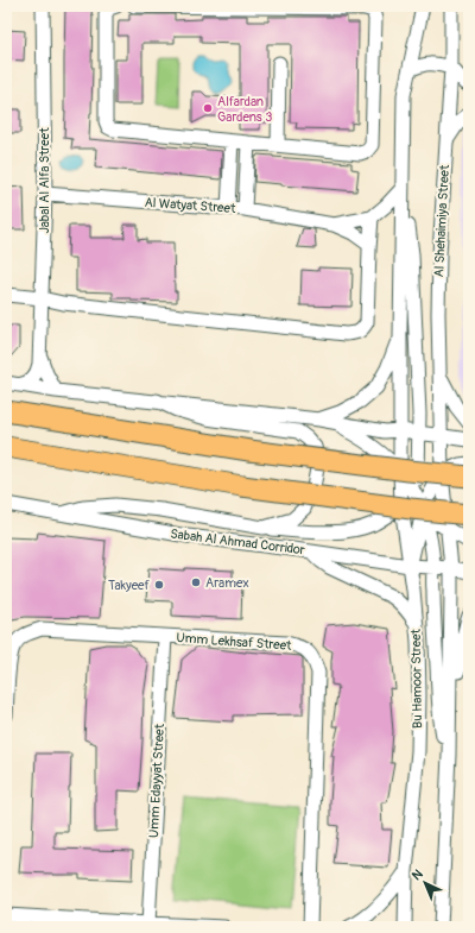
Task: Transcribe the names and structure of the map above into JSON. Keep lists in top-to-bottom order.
{
  "streets": {
    "street": [
      "Jabal Al Alfa Street",
      "Al Watyat Street",
      "Al Shehaimiya Street",
      "Sabah Al Ahmad Corridor",
      "Umm Lekhsaf Street",
      "Bu Hamoor Street",
      "Umm Edayyat Street"
    ]
  },
  "crossings": [
    ["Jabal Al Alfa Street", "Al Watyat Street"],
    ["Sabah Al Ahmad Corridor", "Bu Hamoor Street"],
    ["Umm Lekhsaf Street", "Umm Edayyat Street"]
  ],
  "places": ["Alfardan Gardens 3", "Aramex", "Takyeef"],
  "north": "top left"
}
